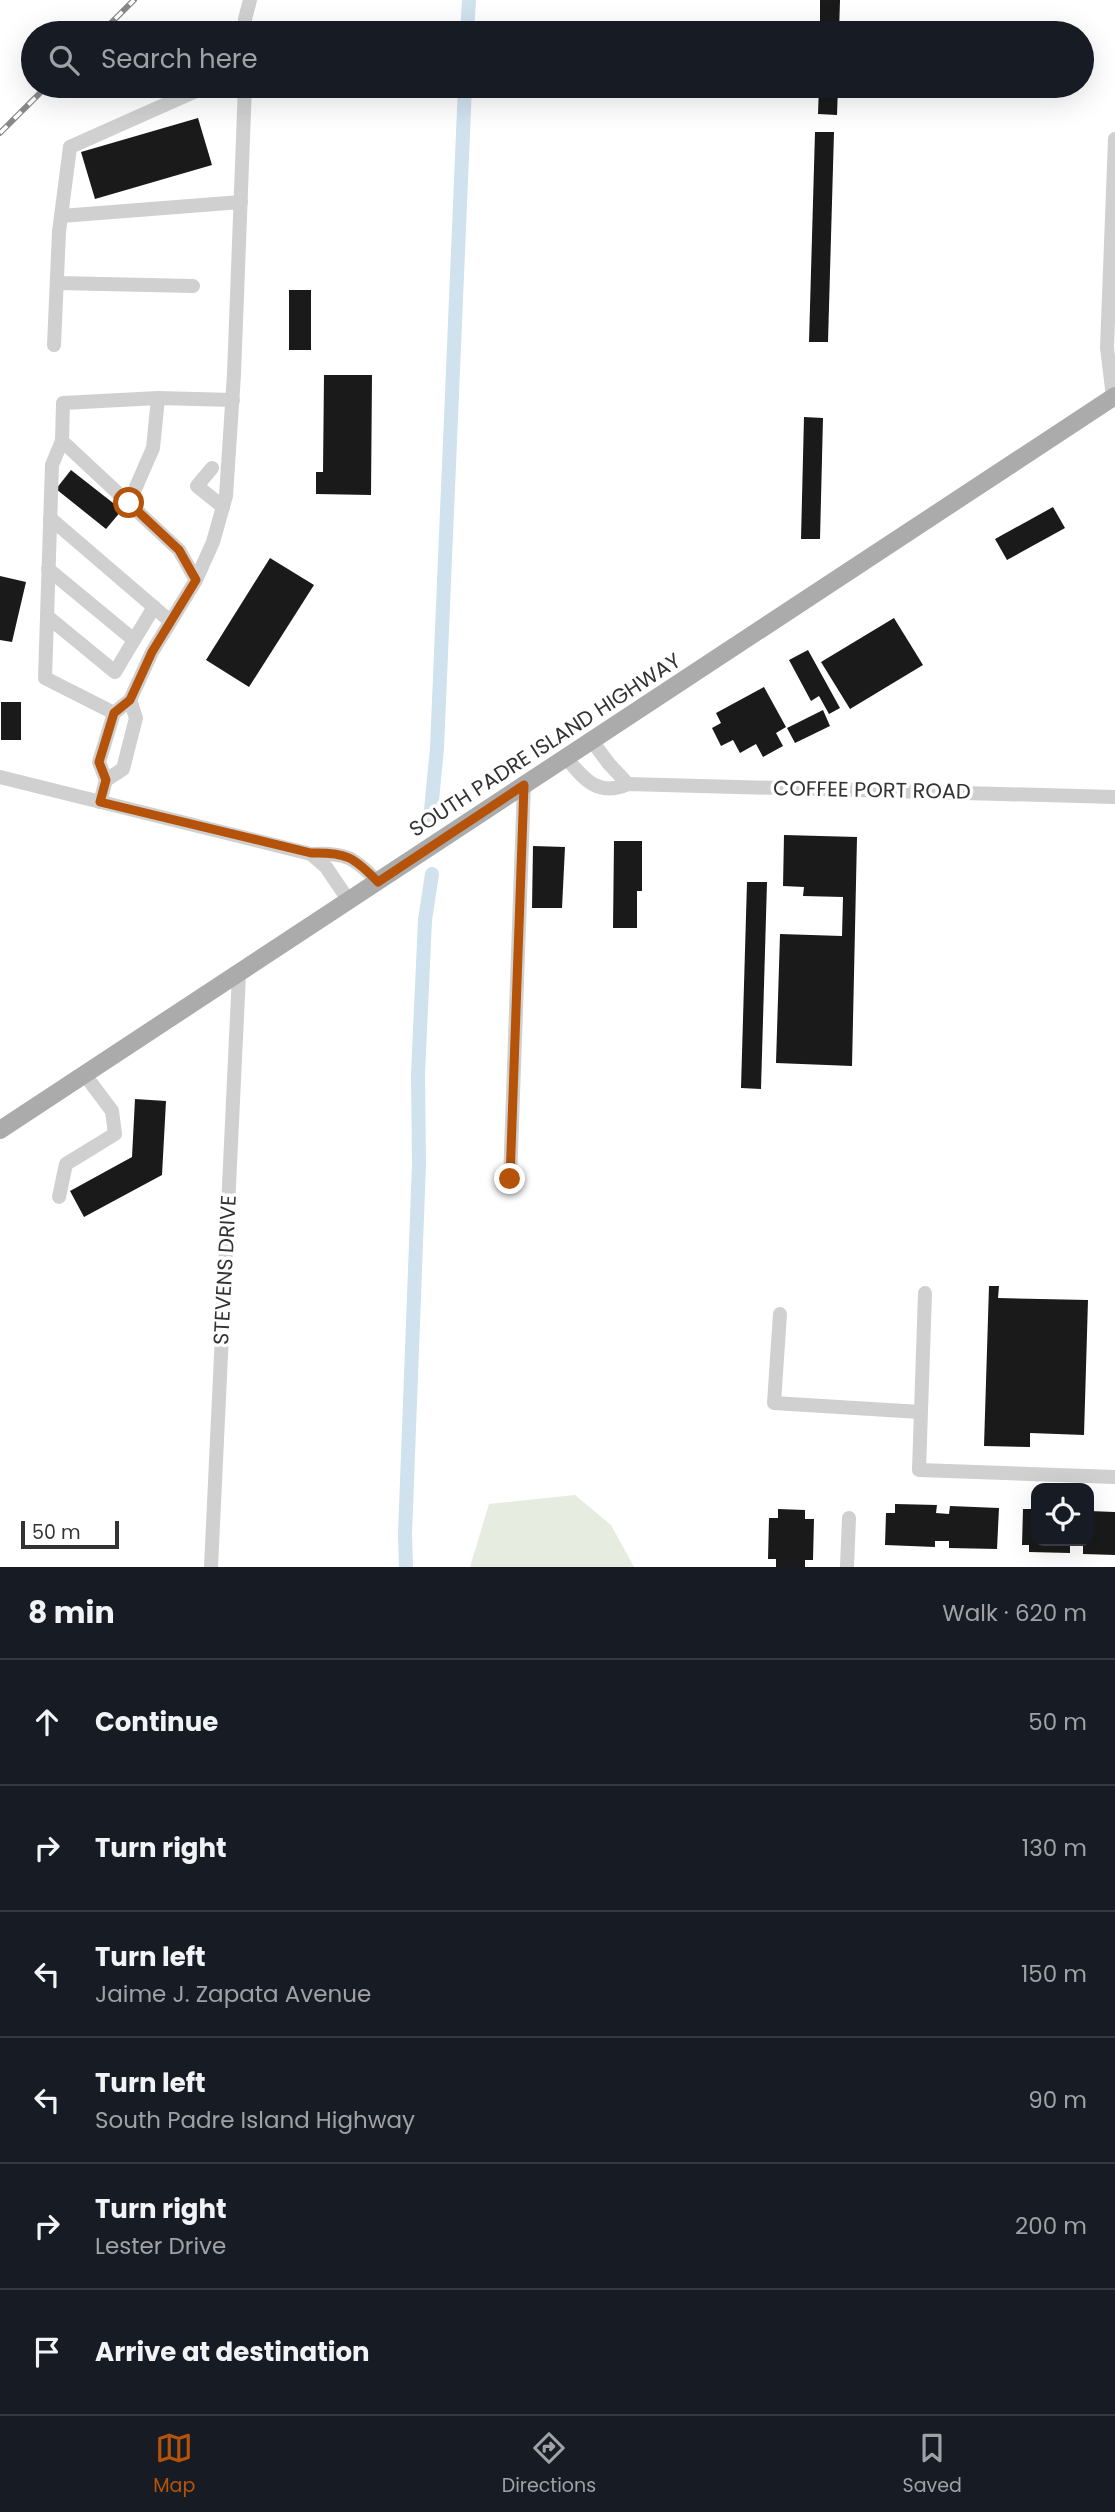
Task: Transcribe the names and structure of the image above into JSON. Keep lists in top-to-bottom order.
{
  "streets": {
    "main road": ["SOUTH PADRE ISLAND HIGHWAY"],
    "street": ["COFFEE PORT ROAD", "STEVENS DRIVE"]
  },
  "crossings": [
    ["SOUTH PADRE ISLAND HIGHWAY", "COFFEE PORT ROAD"],
    ["SOUTH PADRE ISLAND HIGHWAY", "STEVENS DRIVE"]
  ],
  "scale_bar": "50 m",
  "page": {
    "search": "Search here",
    "scale": "50 m",
    "heading": ["8 min", "Walk · 620 m"],
    "list": [
      ["Continue", "50 m"],
      ["Turn right", "130 m"],
      ["Turn left", "Jaime J. Zapata Avenue", "150 m"],
      ["Turn left", "South Padre Island Highway", "90 m"],
      ["Turn right", "Lester Drive", "200 m"],
      "Arrive at destination"
    ],
    "nav": ["Map", "Directions", "Saved"]
  }
}
